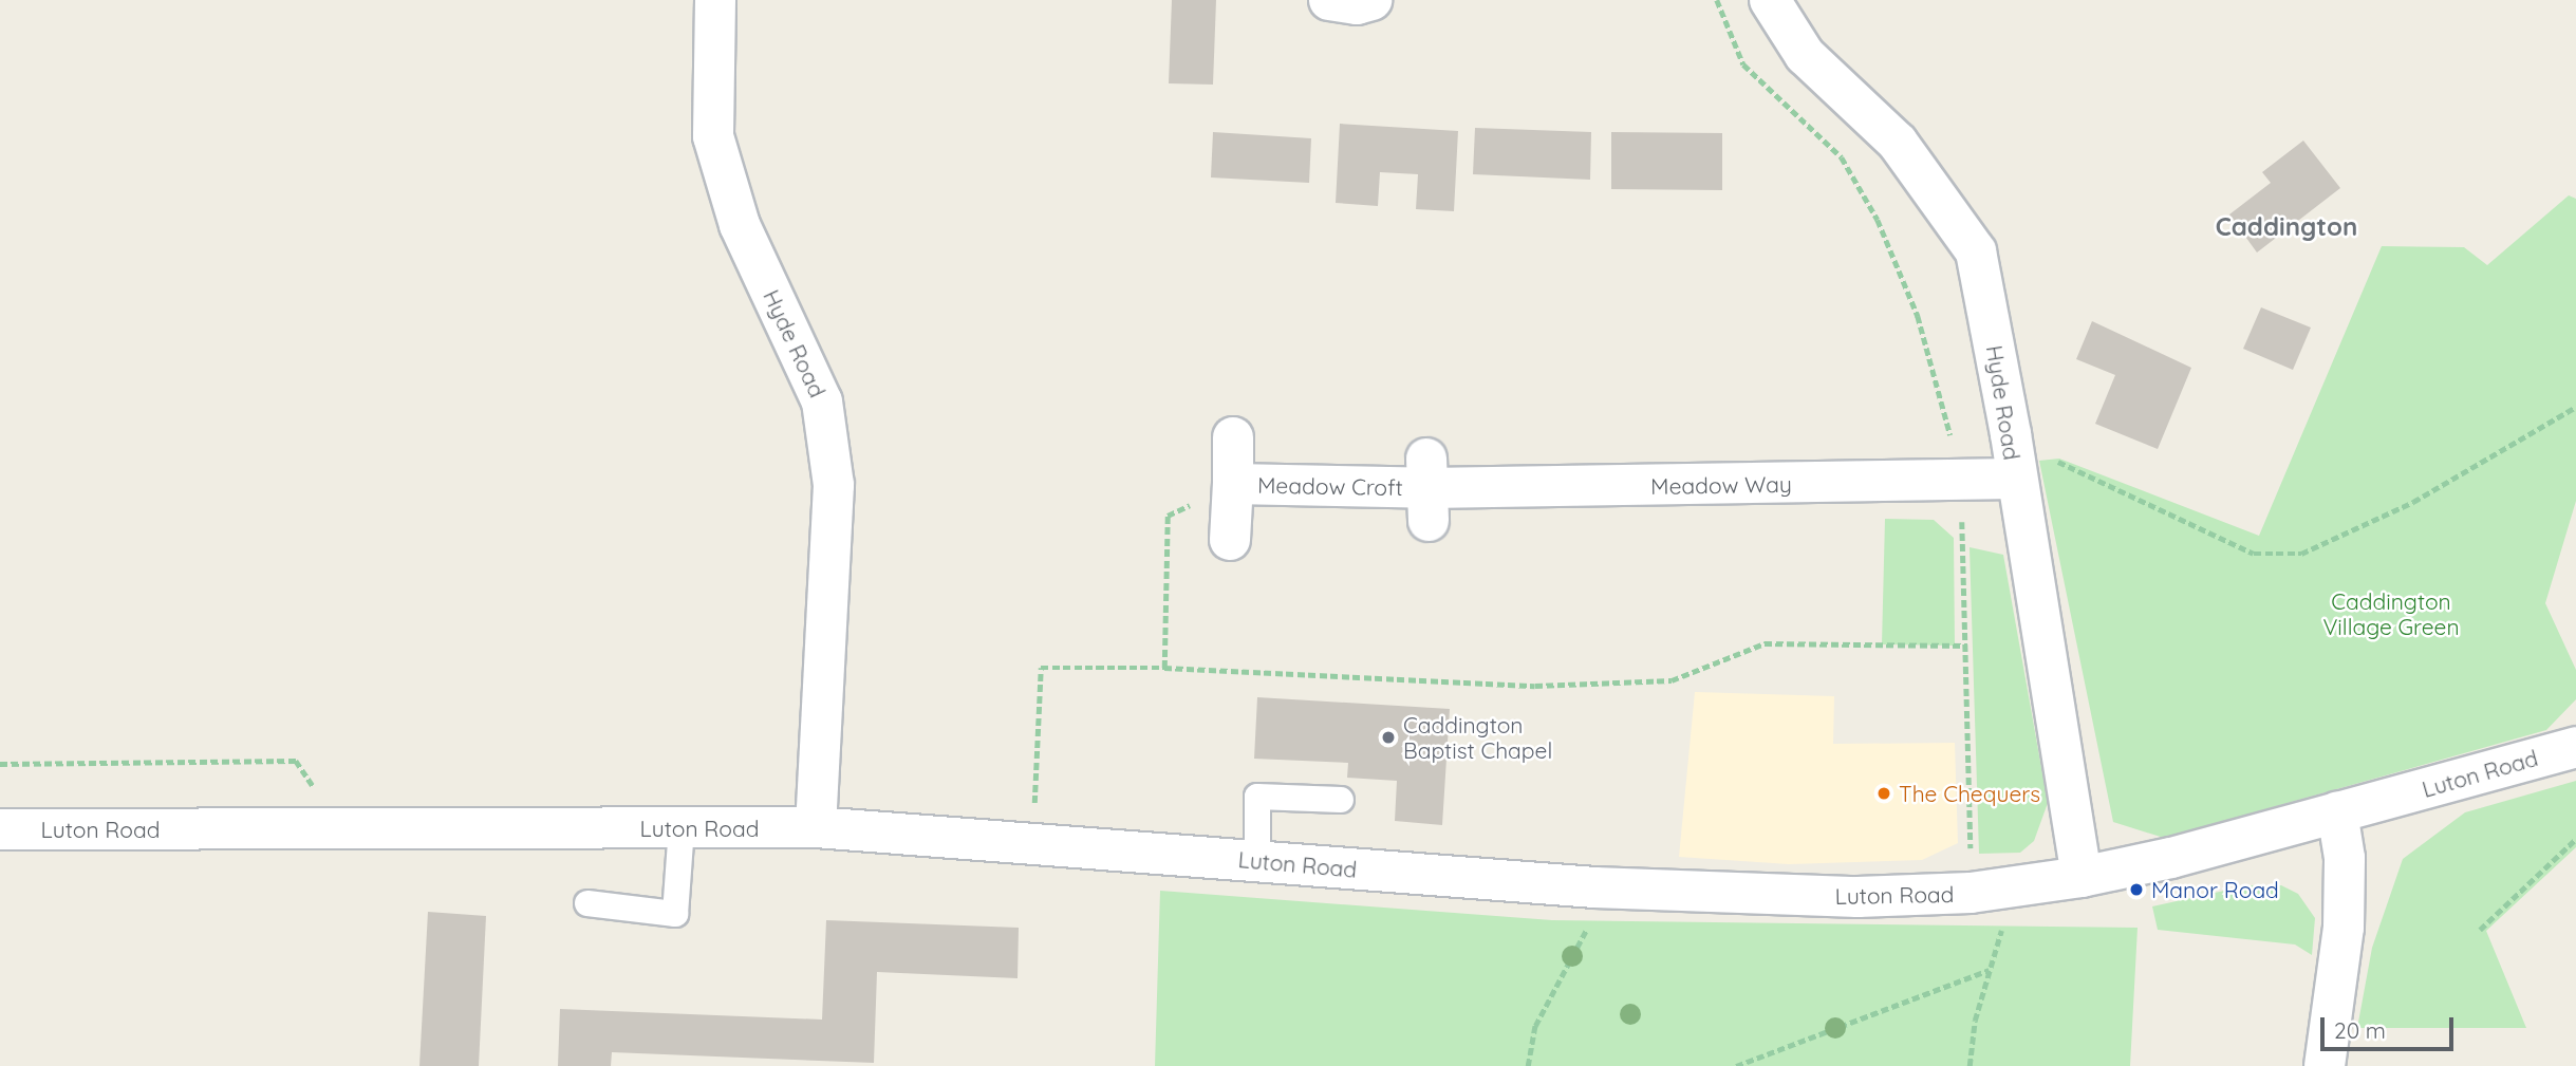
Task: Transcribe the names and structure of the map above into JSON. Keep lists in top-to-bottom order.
{
  "streets": {
    "street": [
      "Hyde Road",
      "Meadow Way",
      "Meadow Croft",
      "Luton Road"
    ]
  },
  "crossings": [
    ["Hyde Road", "Meadow Way"],
    ["Hyde Road", "Luton Road"],
    ["Meadow Way", "Meadow Croft"]
  ],
  "districts": ["Caddington"],
  "parks": ["Caddington Village Green"],
  "places": ["Caddington Baptist Chapel", "The Chequers", "Manor Road"],
  "scale_bar": "20 m"
}
